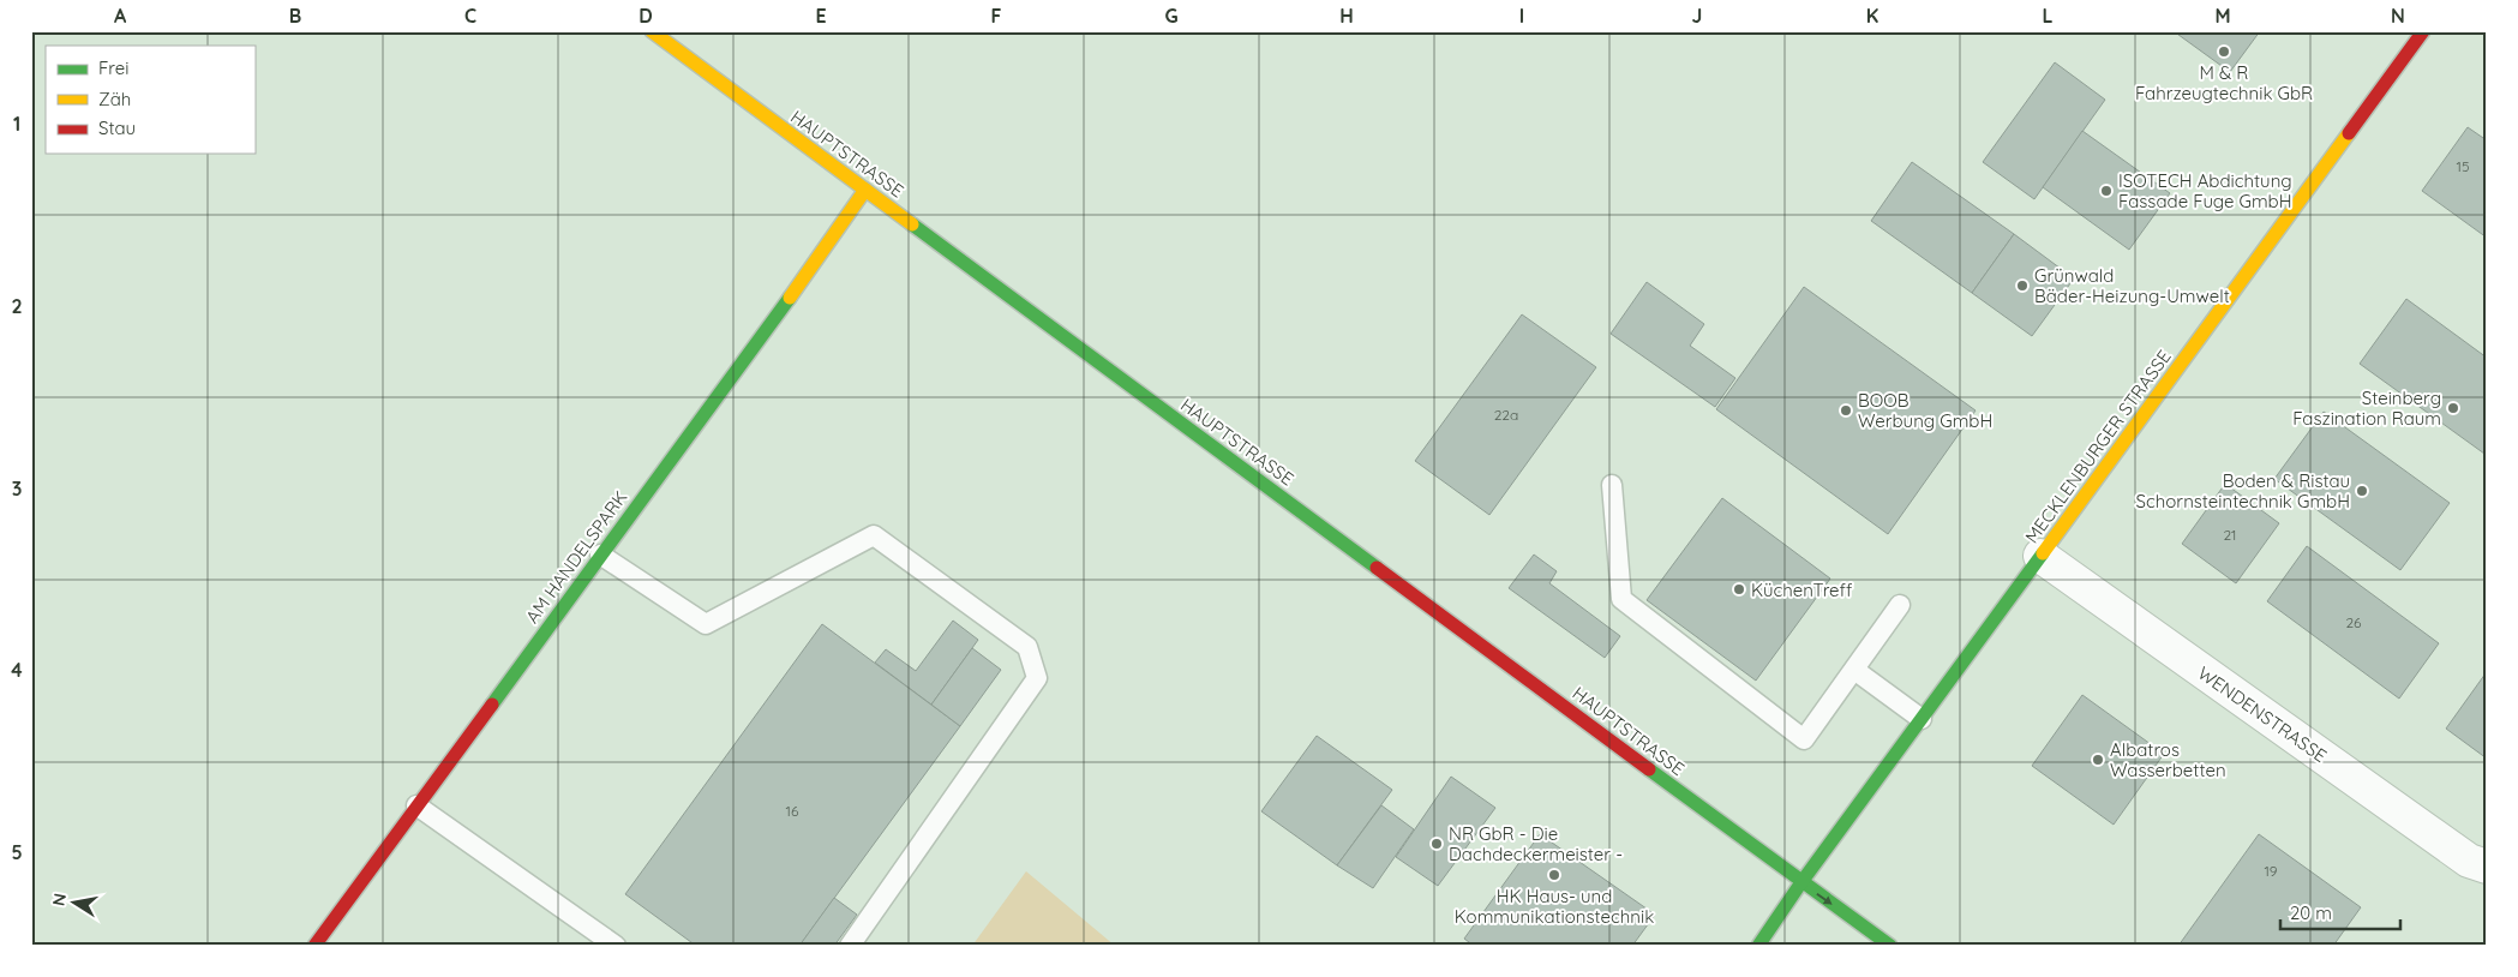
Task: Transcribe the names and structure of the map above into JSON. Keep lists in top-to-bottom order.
{
  "streets": {
    "street": [
      "HAUPTSTRASSE",
      "MECKLENBURGER STRASSE",
      "AM HANDELSPARK",
      "WENDENSTRASSE"
    ]
  },
  "crossings": [
    ["HAUPTSTRASSE", "MECKLENBURGER STRASSE"],
    ["HAUPTSTRASSE", "AM HANDELSPARK"],
    ["MECKLENBURGER STRASSE", "WENDENSTRASSE"]
  ],
  "places": [
    "M & R Fahrzeugtechnik GbR",
    "ISOTECH Abdichtung Fassade Fuge GmbH",
    "Grünwald Bäder-Heizung-Umwelt",
    "Steinberg Faszination Raum",
    "BOOB Werbung GmbH",
    "Boden & Ristau Schornsteintechnik GmbH",
    "KüchenTreff",
    "Albatros Wasserbetten",
    "NR GbR - Die Dachdeckermeister -",
    "HK Haus- und Kommunikationstechnik"
  ],
  "house_numbers": [
    "15",
    "22a",
    "21",
    "26",
    "16",
    "19"
  ],
  "legend": ["Frei", "Zäh", "Stau"],
  "scale_bar": "20 m",
  "north": "left",
  "grid": {
    "columns": [
      "A",
      "B",
      "C",
      "D",
      "E",
      "F",
      "G",
      "H",
      "I",
      "J",
      "K",
      "L",
      "M",
      "N"
    ],
    "rows": [
      "1",
      "2",
      "3",
      "4",
      "5"
    ]
  }
}
